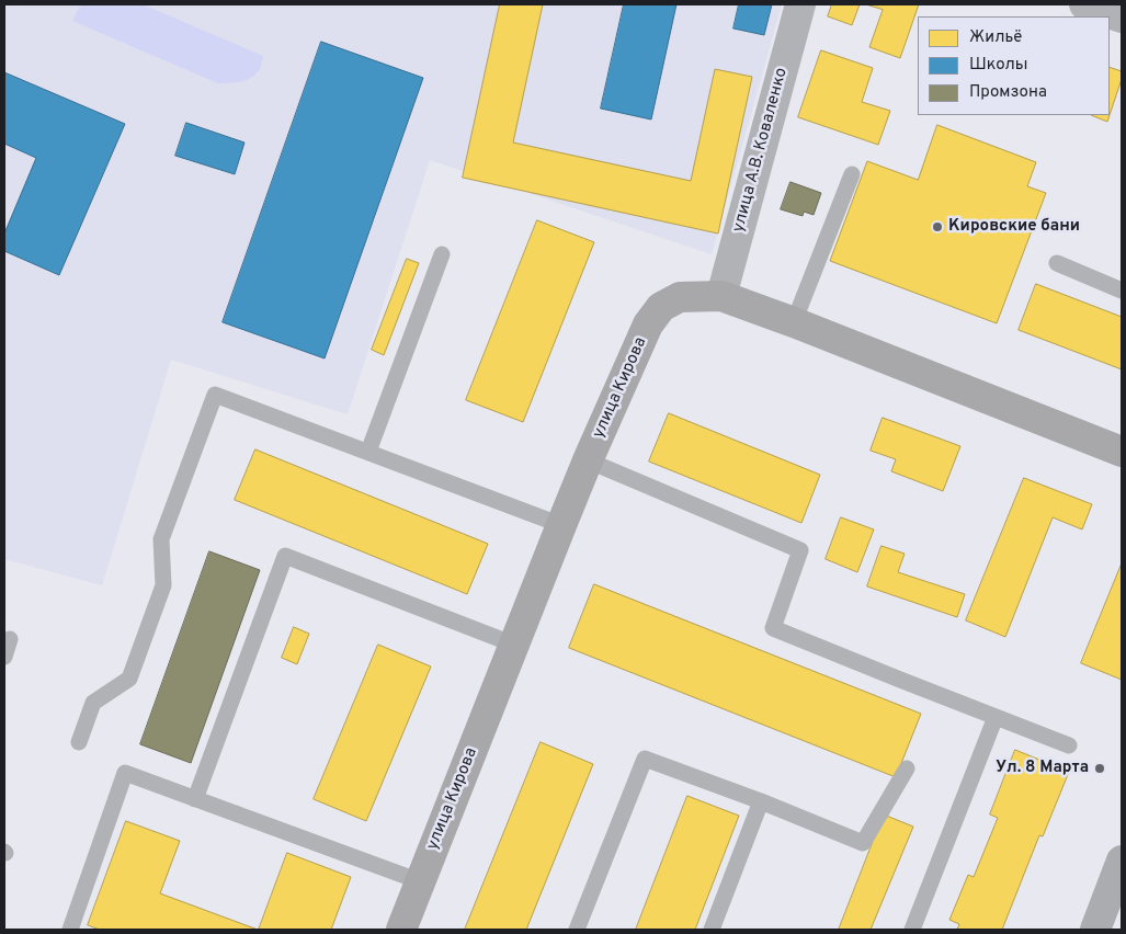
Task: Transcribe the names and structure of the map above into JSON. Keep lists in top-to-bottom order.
{
  "streets": {
    "main road": ["улица Кирова"],
    "street": ["улица А.В. Коваленко"]
  },
  "crossings": [
    ["улица А.В. Коваленко", "улица Кирова"]
  ],
  "places": ["Кировские бани", "Ул. 8 Марта"],
  "legend": ["Жильё", "Школы", "Промзона"]
}
